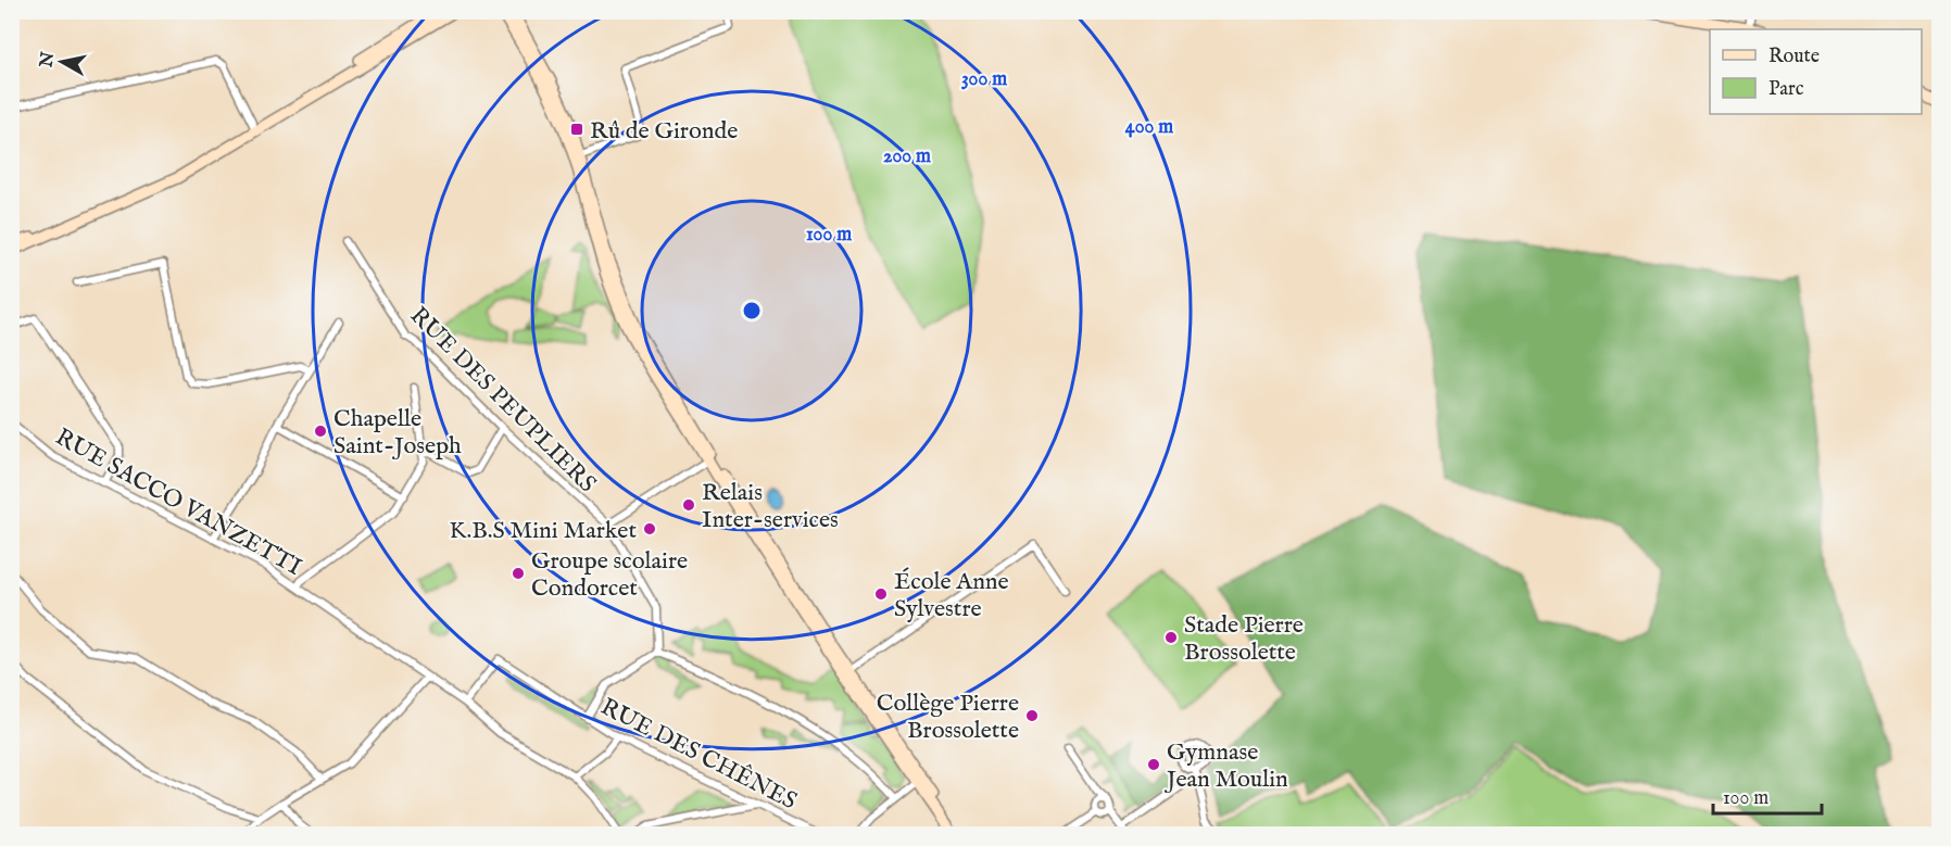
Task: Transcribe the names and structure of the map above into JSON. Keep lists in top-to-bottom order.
{
  "streets": {
    "street": ["RUE DES PEUPLIERS", "RUE SACCO VANZETTI", "RUE DES CHÊNES"]
  },
  "crossings": [
    ["RUE SACCO VANZETTI", "RUE DES CHÊNES"]
  ],
  "places": {
    "transit": ["Rû de Gironde"],
    "other": [
      "Chapelle Saint-Joseph",
      "Relais Inter-services",
      "K.B.S Mini Market",
      "Groupe scolaire Condorcet",
      "École Anne Sylvestre",
      "Stade Pierre Brossolette",
      "Collège Pierre Brossolette",
      "Gymnase Jean Moulin"
    ]
  },
  "legend": ["Route", "Parc"],
  "scale_bar": "100 m",
  "north": "left",
  "rings": [
    "300 m",
    "400 m",
    "200 m",
    "100 m"
  ]
}
